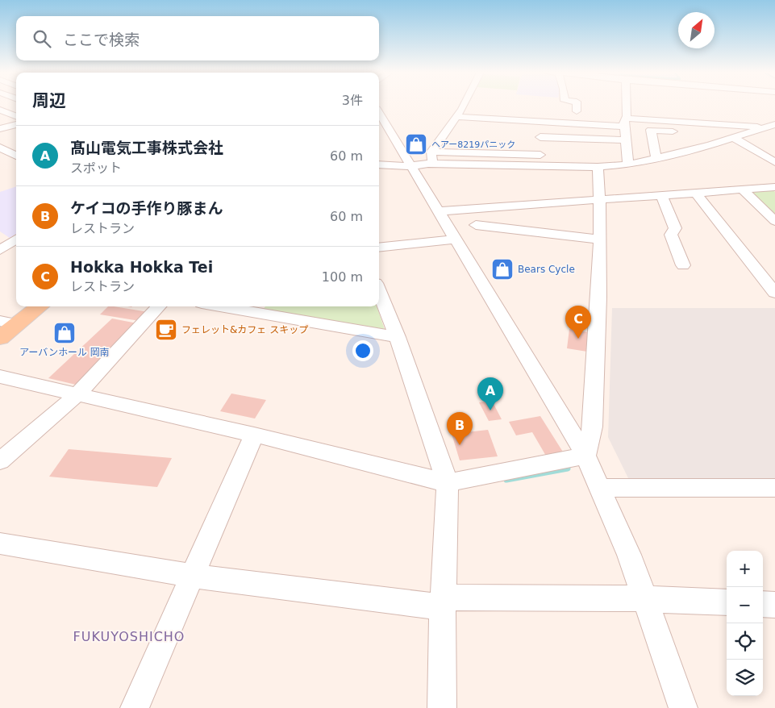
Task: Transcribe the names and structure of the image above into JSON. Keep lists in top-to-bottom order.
{
  "districts": ["FUKUYOSHICHO"],
  "places": {
    "shop": ["ヘアー8219パニック", "Bears Cycle", "アーバンホール 岡南"],
    "cafe": ["フェレット&カフェ スキップ"]
  },
  "north": "top right",
  "page": {
    "search": "ここで検索",
    "heading": ["周辺", "3件"],
    "list": [
      {
        "mark": "A",
        "name": "髙山電気工事株式会社",
        "note": "スポット",
        "value": "60 m"
      },
      {
        "mark": "B",
        "name": "ケイコの手作り豚まん",
        "note": "レストラン",
        "value": "60 m"
      },
      {
        "mark": "C",
        "name": "Hokka Hokka Tei",
        "note": "レストラン",
        "value": "100 m"
      }
    ],
    "pins": ["C", "A", "B"],
    "map_buttons": ["+", "−"]
  }
}
